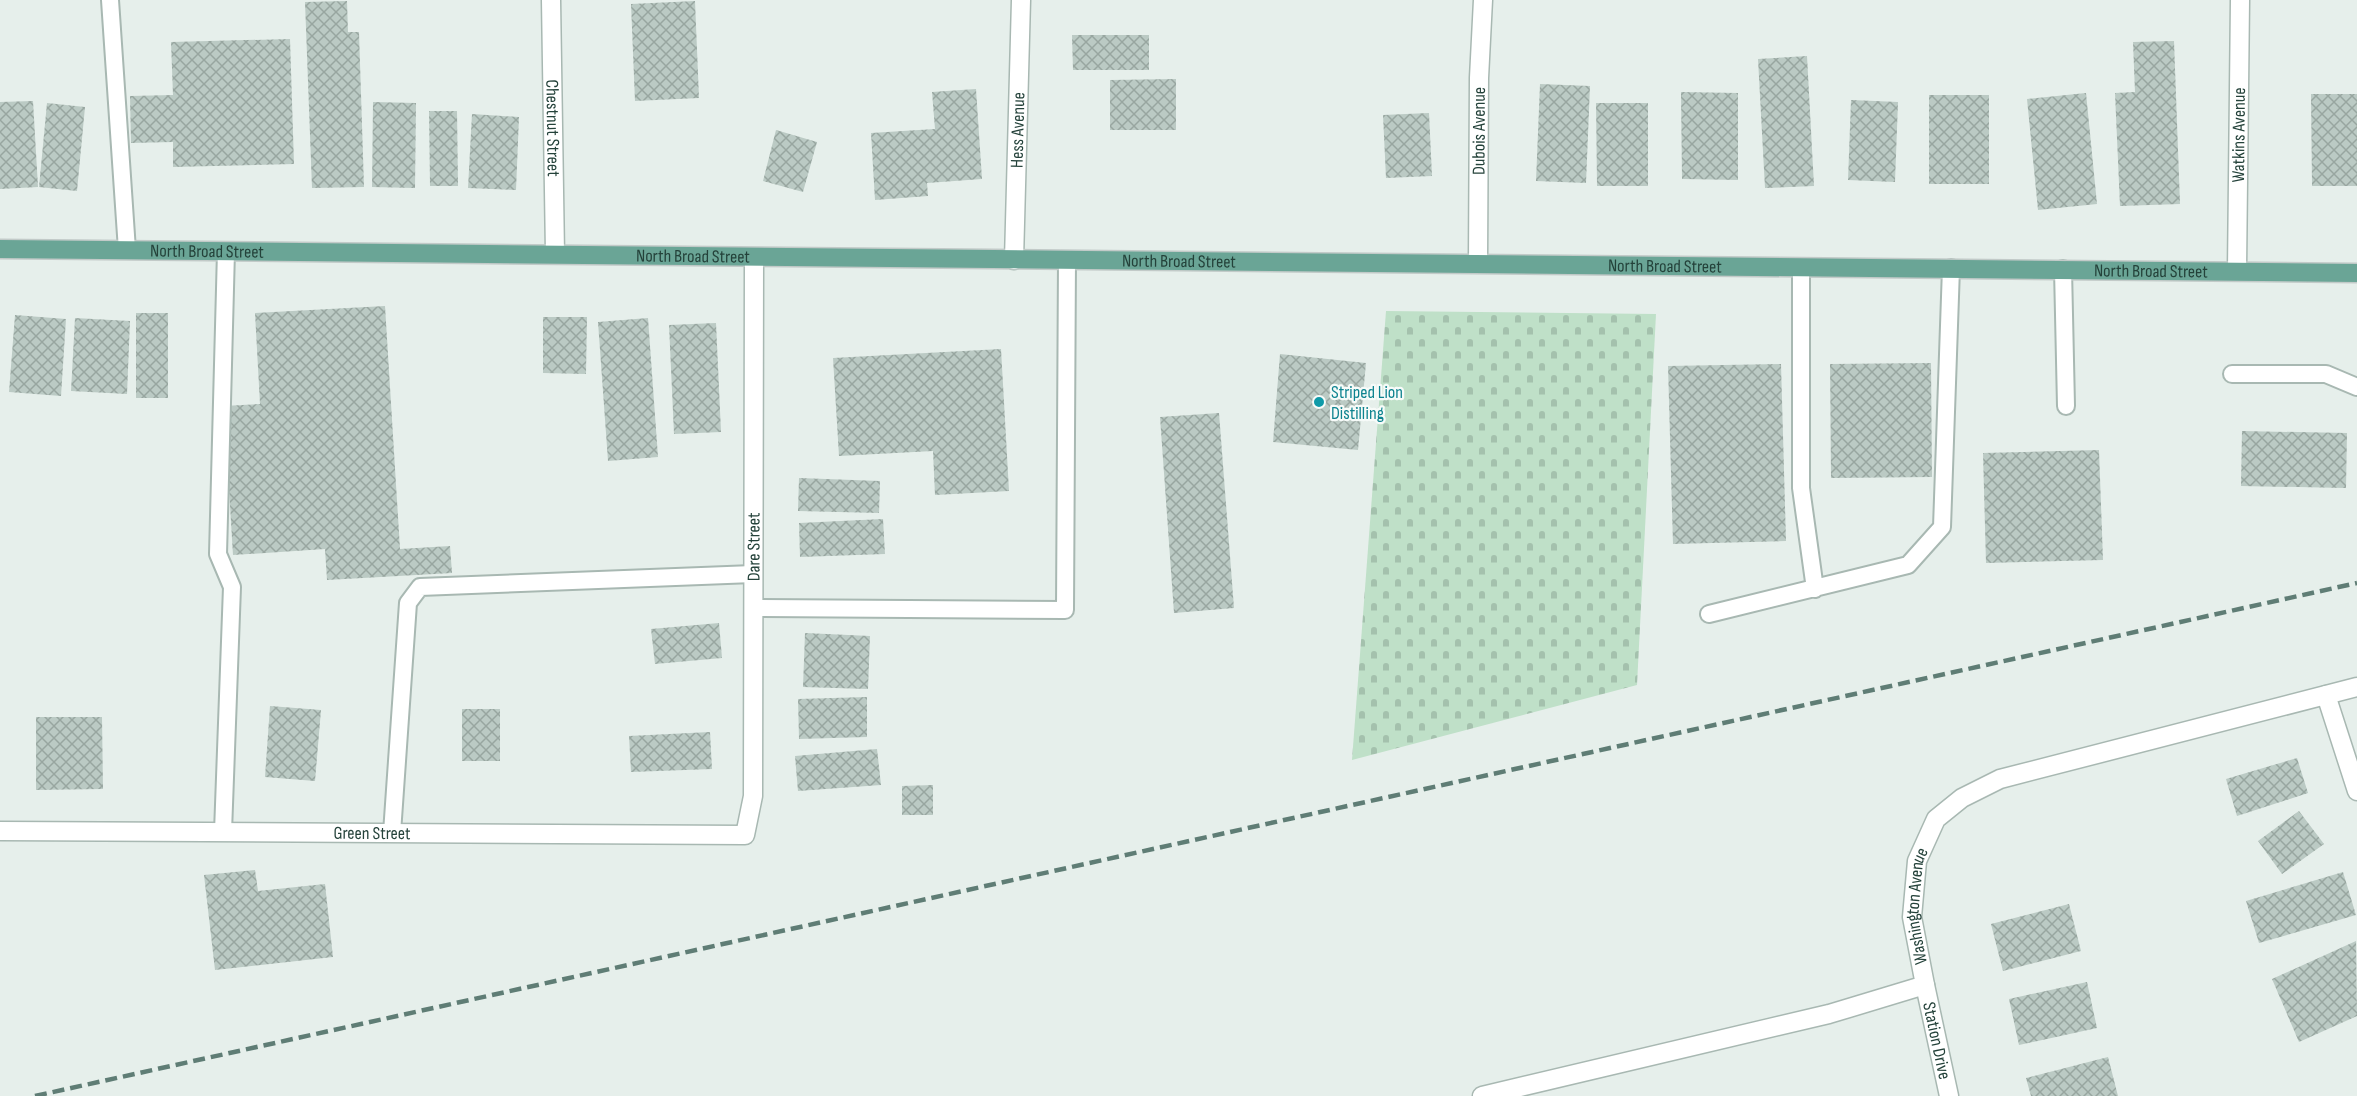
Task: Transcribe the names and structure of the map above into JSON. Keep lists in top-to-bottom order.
{
  "streets": {
    "main road": ["North Broad Street"],
    "street": [
      "Chestnut Street",
      "Hess Avenue",
      "Dubois Avenue",
      "Watkins Avenue",
      "Dare Street",
      "Green Street",
      "Washington Avenue",
      "Station Drive"
    ]
  },
  "crossings": [
    ["Chestnut Street", "North Broad Street"],
    ["Hess Avenue", "North Broad Street"],
    ["Dubois Avenue", "North Broad Street"],
    ["Watkins Avenue", "North Broad Street"],
    ["North Broad Street", "Dare Street"],
    ["Dare Street", "Green Street"],
    ["Washington Avenue", "Station Drive"]
  ],
  "places": ["Striped Lion Distilling"]
}
